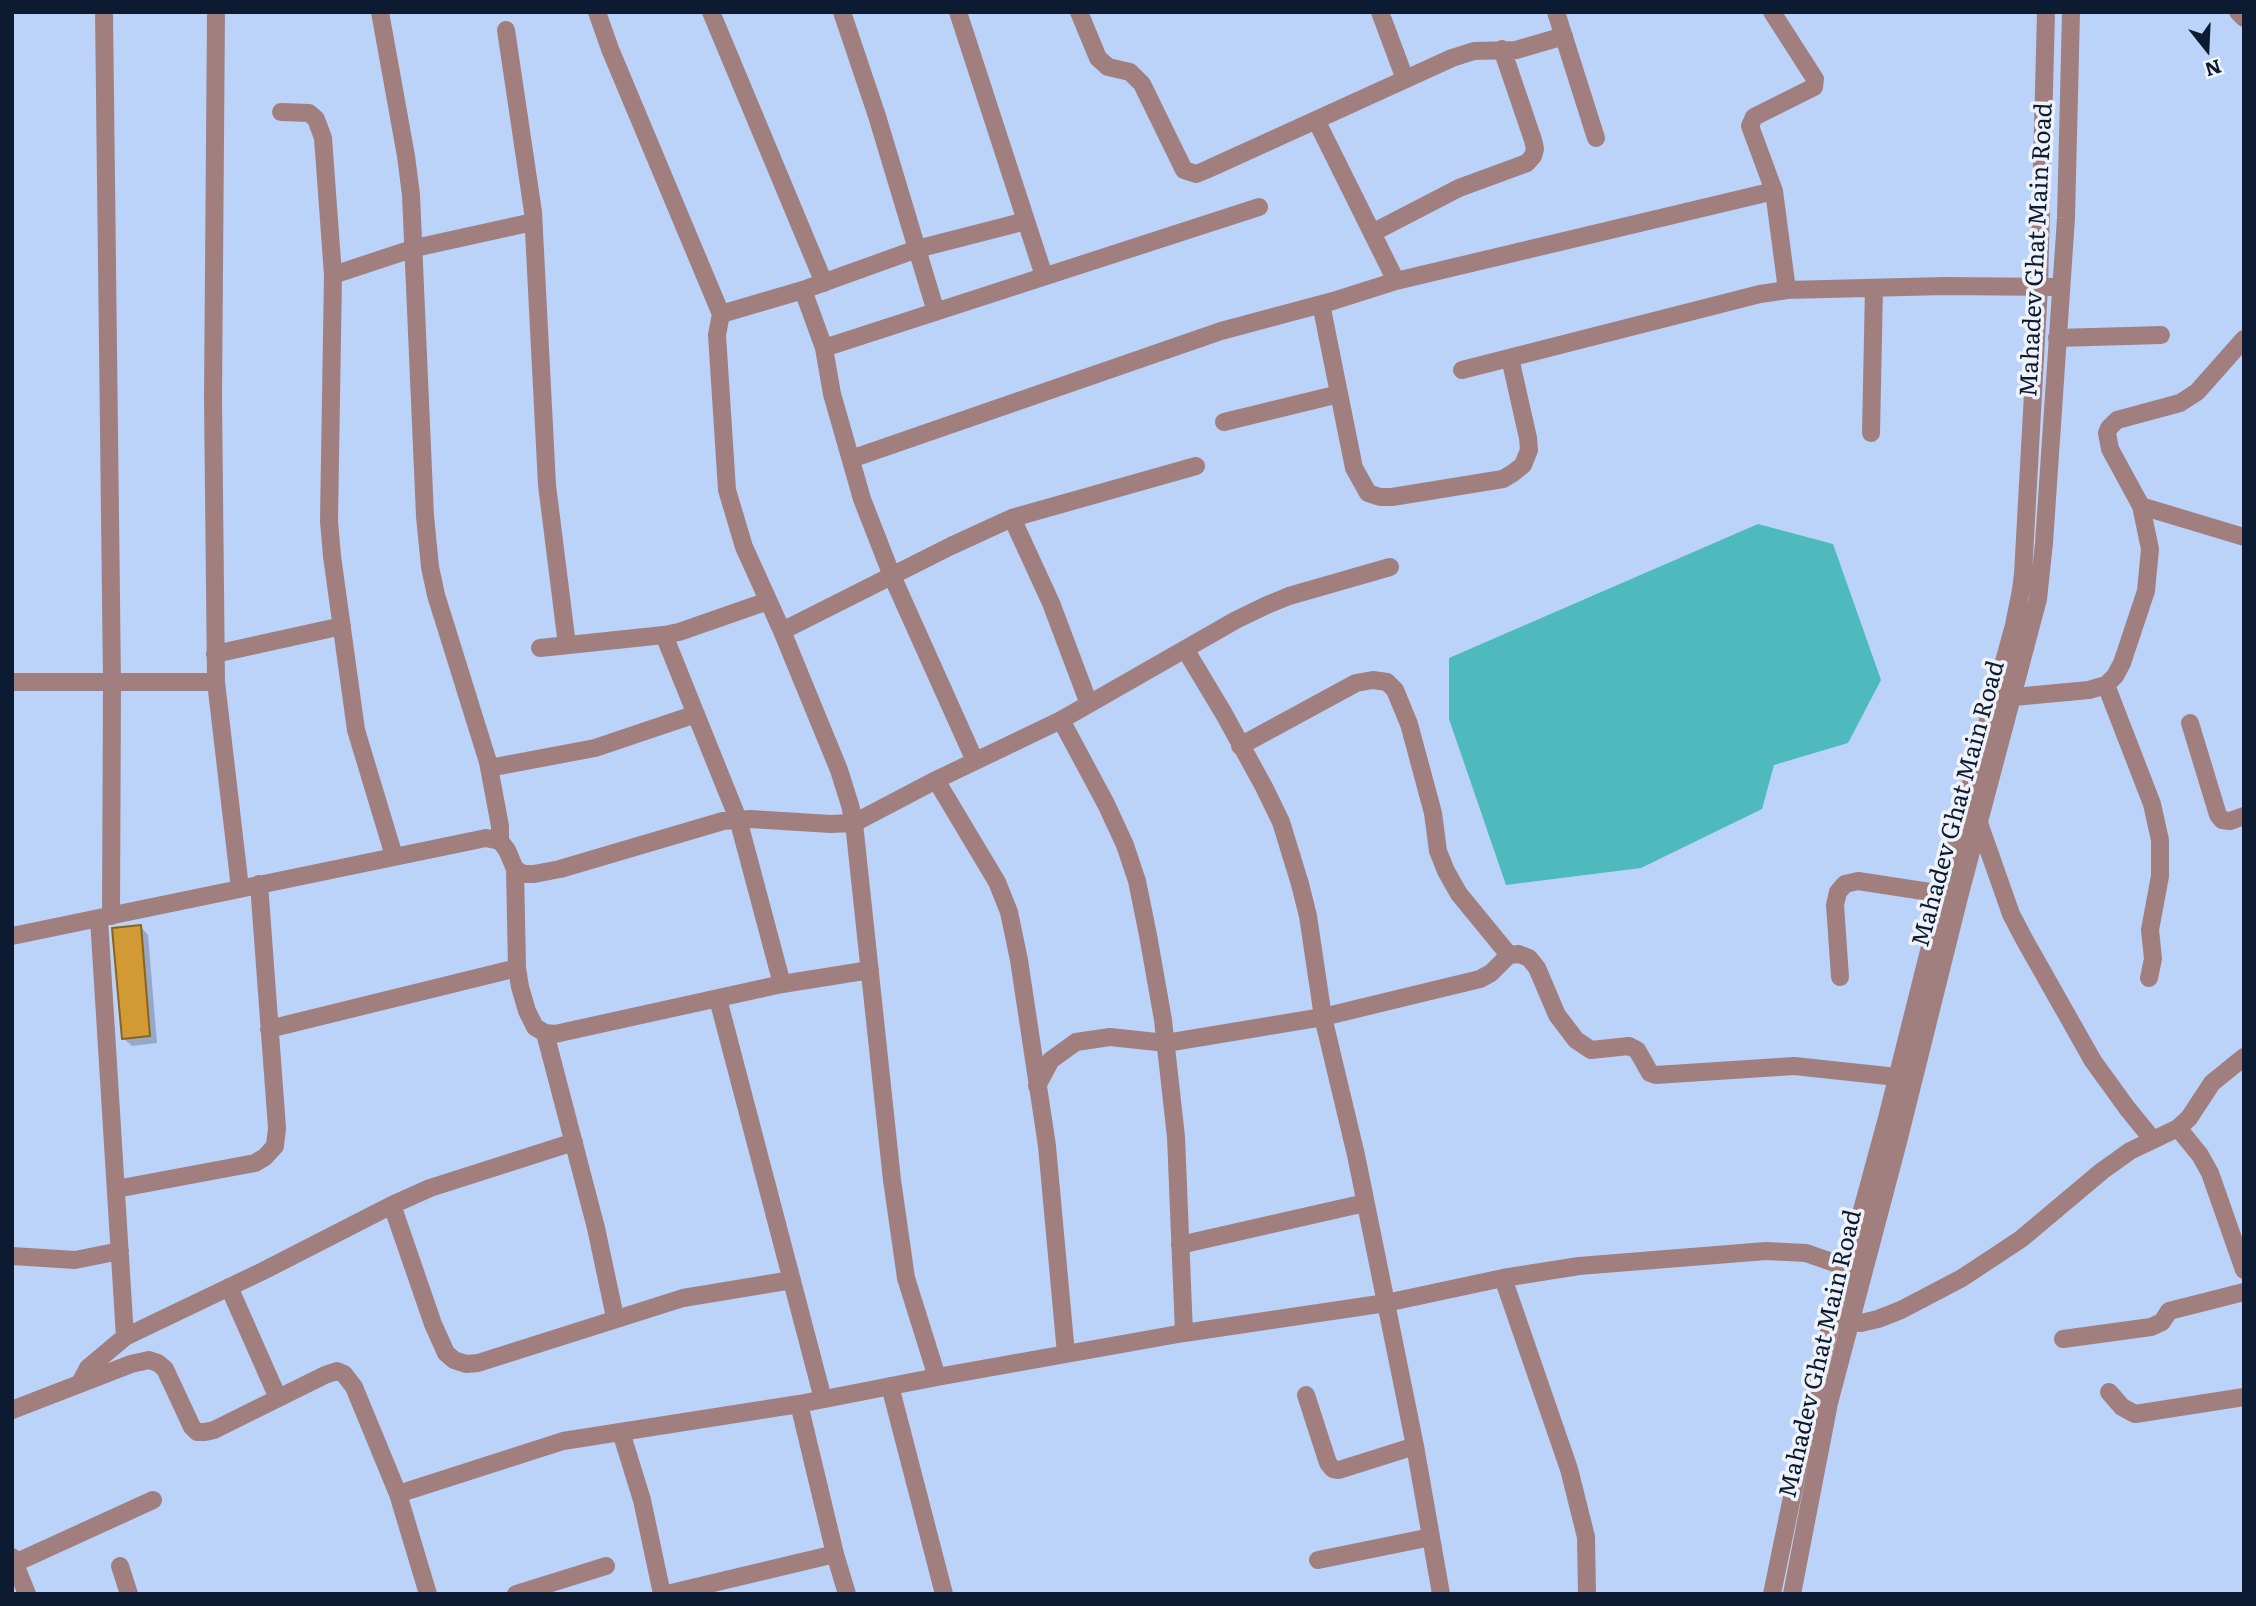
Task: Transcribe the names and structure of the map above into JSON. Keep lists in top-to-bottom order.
{
  "streets": {
    "street": ["Mahadev Ghat Main Road"]
  },
  "north": "bottom"
}
